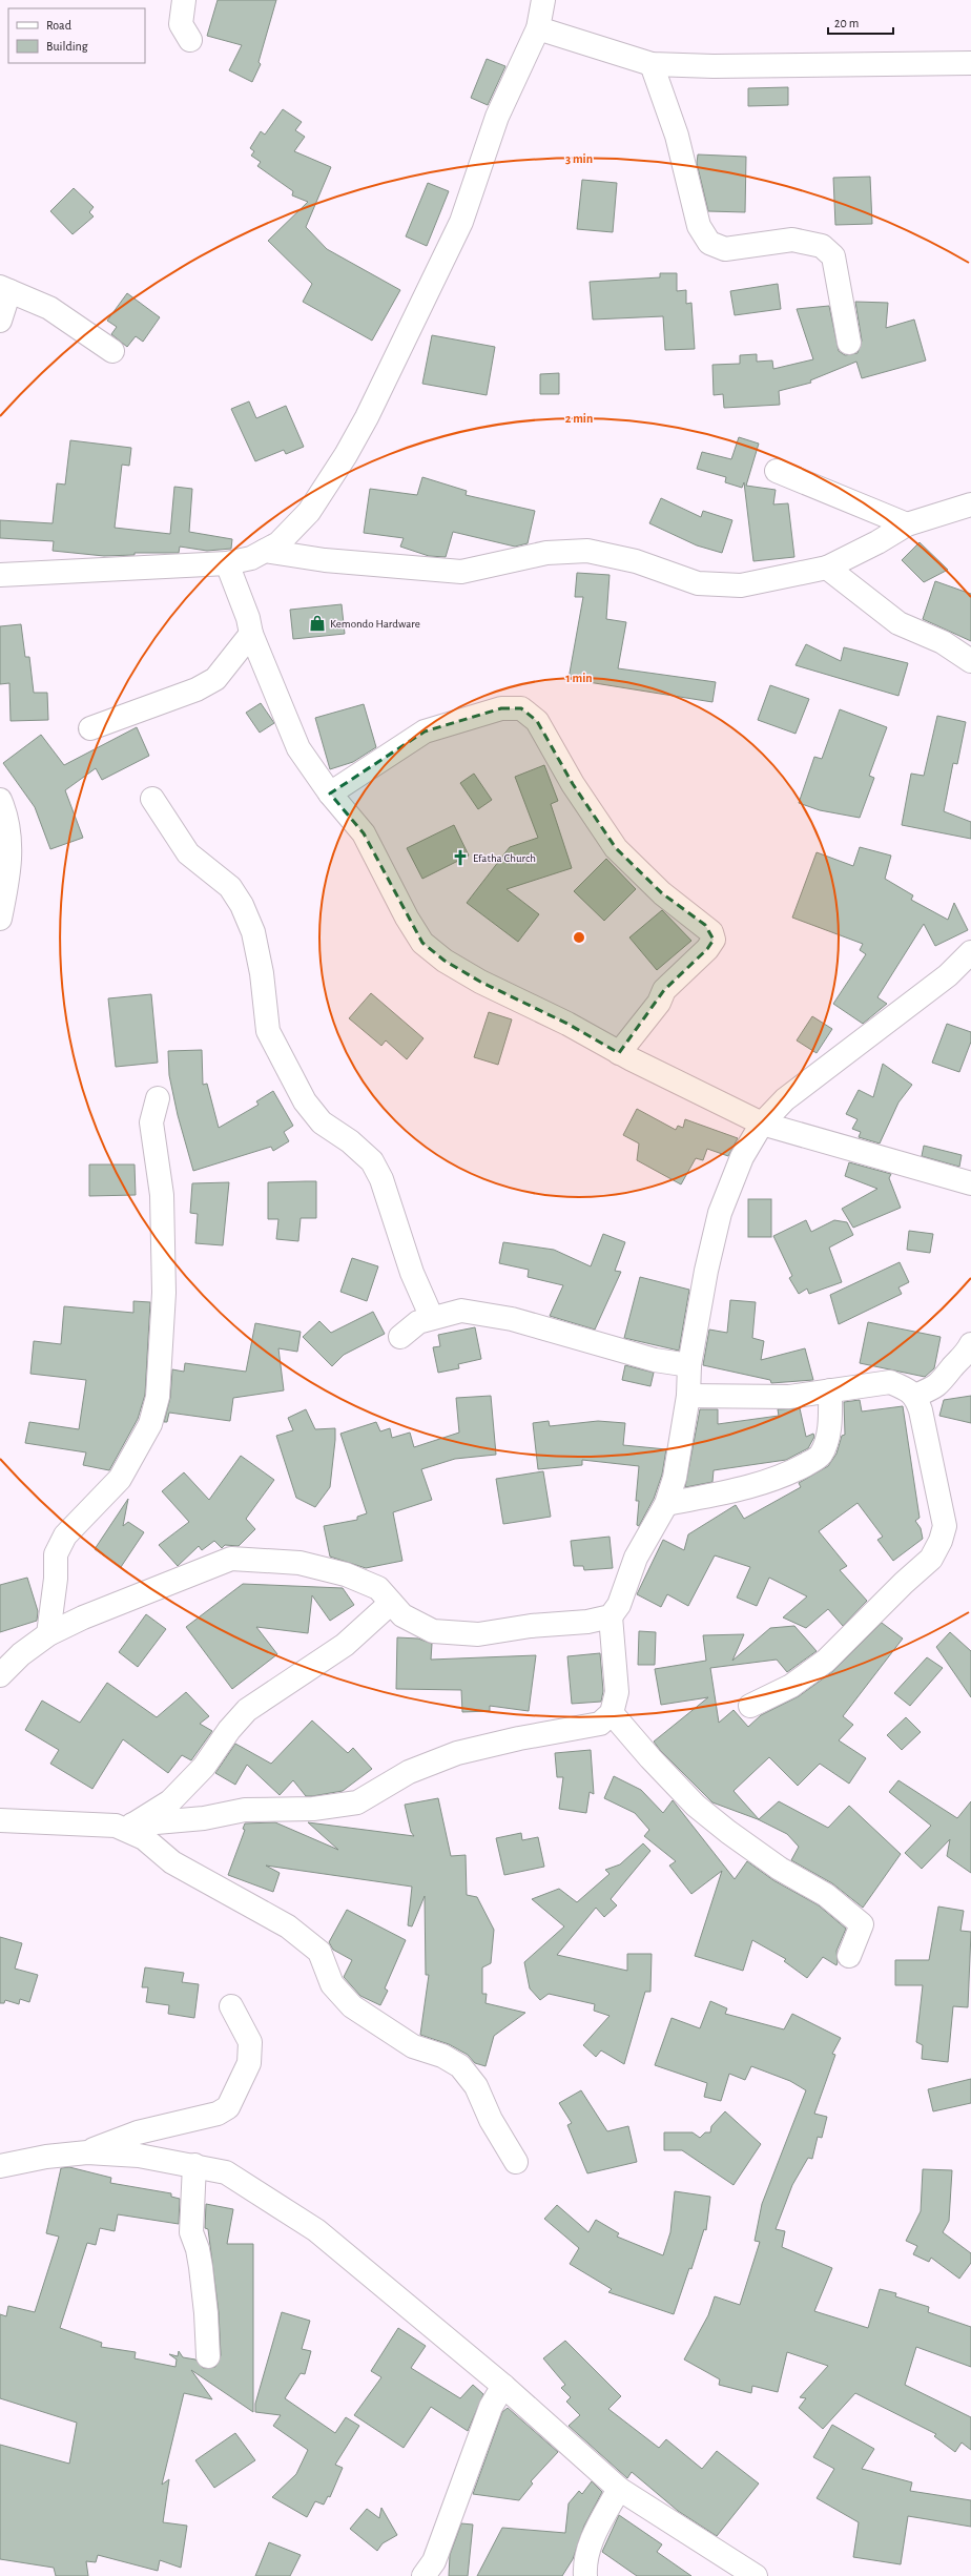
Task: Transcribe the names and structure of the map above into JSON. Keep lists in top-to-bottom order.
{
  "places": {
    "shop": ["Kemondo Hardware"],
    "church": ["Efatha Church"]
  },
  "legend": ["Road", "Building"],
  "scale_bar": "20 m",
  "rings": ["3 min", "2 min", "1 min"]
}
